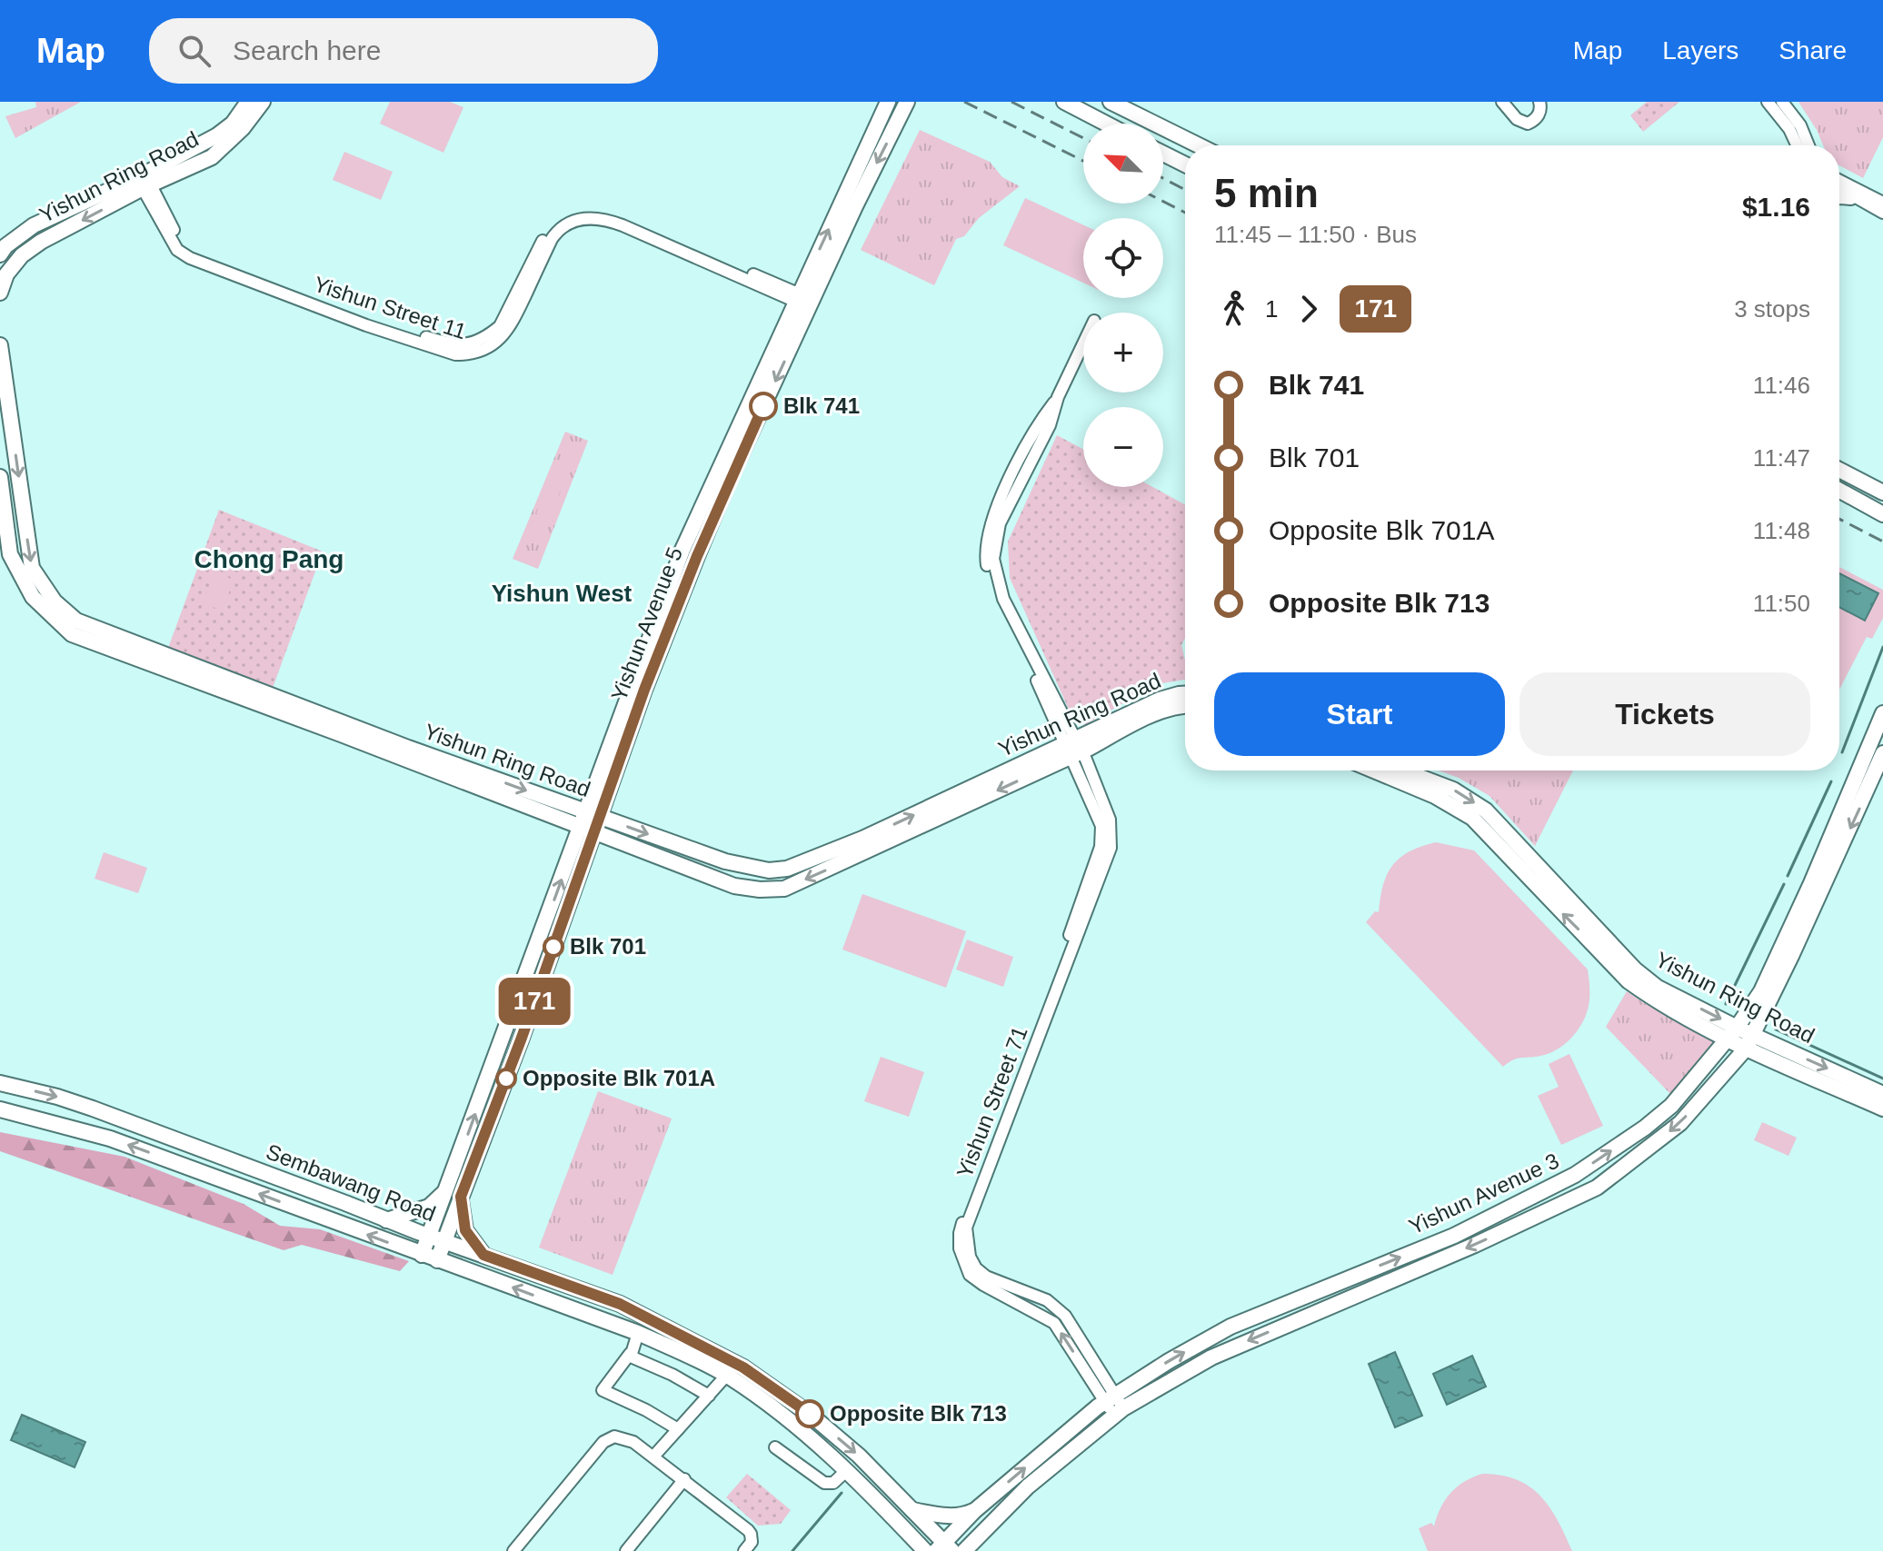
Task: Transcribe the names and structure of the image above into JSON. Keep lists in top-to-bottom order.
{
  "streets": {
    "main road": [
      "Yishun Ring Road",
      "Yishun Avenue 5",
      "Sembawang Road",
      "Yishun Avenue 3"
    ],
    "street": ["Yishun Street 11", "Yishun Street 71"]
  },
  "crossings": [
    ["Yishun Ring Road", "Yishun Street 11"],
    ["Yishun Ring Road", "Yishun Avenue 5"],
    ["Yishun Ring Road", "Yishun Street 71"],
    ["Yishun Ring Road", "Yishun Avenue 3"],
    ["Yishun Street 11", "Yishun Avenue 5"],
    ["Yishun Avenue 5", "Sembawang Road"],
    ["Yishun Street 71", "Yishun Avenue 3"],
    ["Sembawang Road", "Yishun Avenue 3"]
  ],
  "districts": ["Chong Pang", "Yishun West"],
  "places": [
    "Blk 741",
    "Blk 701",
    "Opposite Blk 701A",
    "Opposite Blk 713"
  ],
  "lines": ["bus line 171"],
  "north": "top left",
  "page": {
    "header": "Map",
    "search": "Search here",
    "nav": ["Map", "Layers", "Share"],
    "on_map": "171",
    "map_buttons": ["+", "−"],
    "heading": ["5 min", "11:45 – 11:50 · Bus", "$1.16"],
    "legs": ["1", "171", "3 stops"],
    "list": [
      {
        "name": "Blk 741",
        "value": "11:46"
      },
      {
        "name": "Blk 701",
        "value": "11:47"
      },
      {
        "name": "Opposite Blk 701A",
        "value": "11:48"
      },
      {
        "name": "Opposite Blk 713",
        "value": "11:50"
      }
    ],
    "buttons": ["Start", "Tickets"]
  }
}
